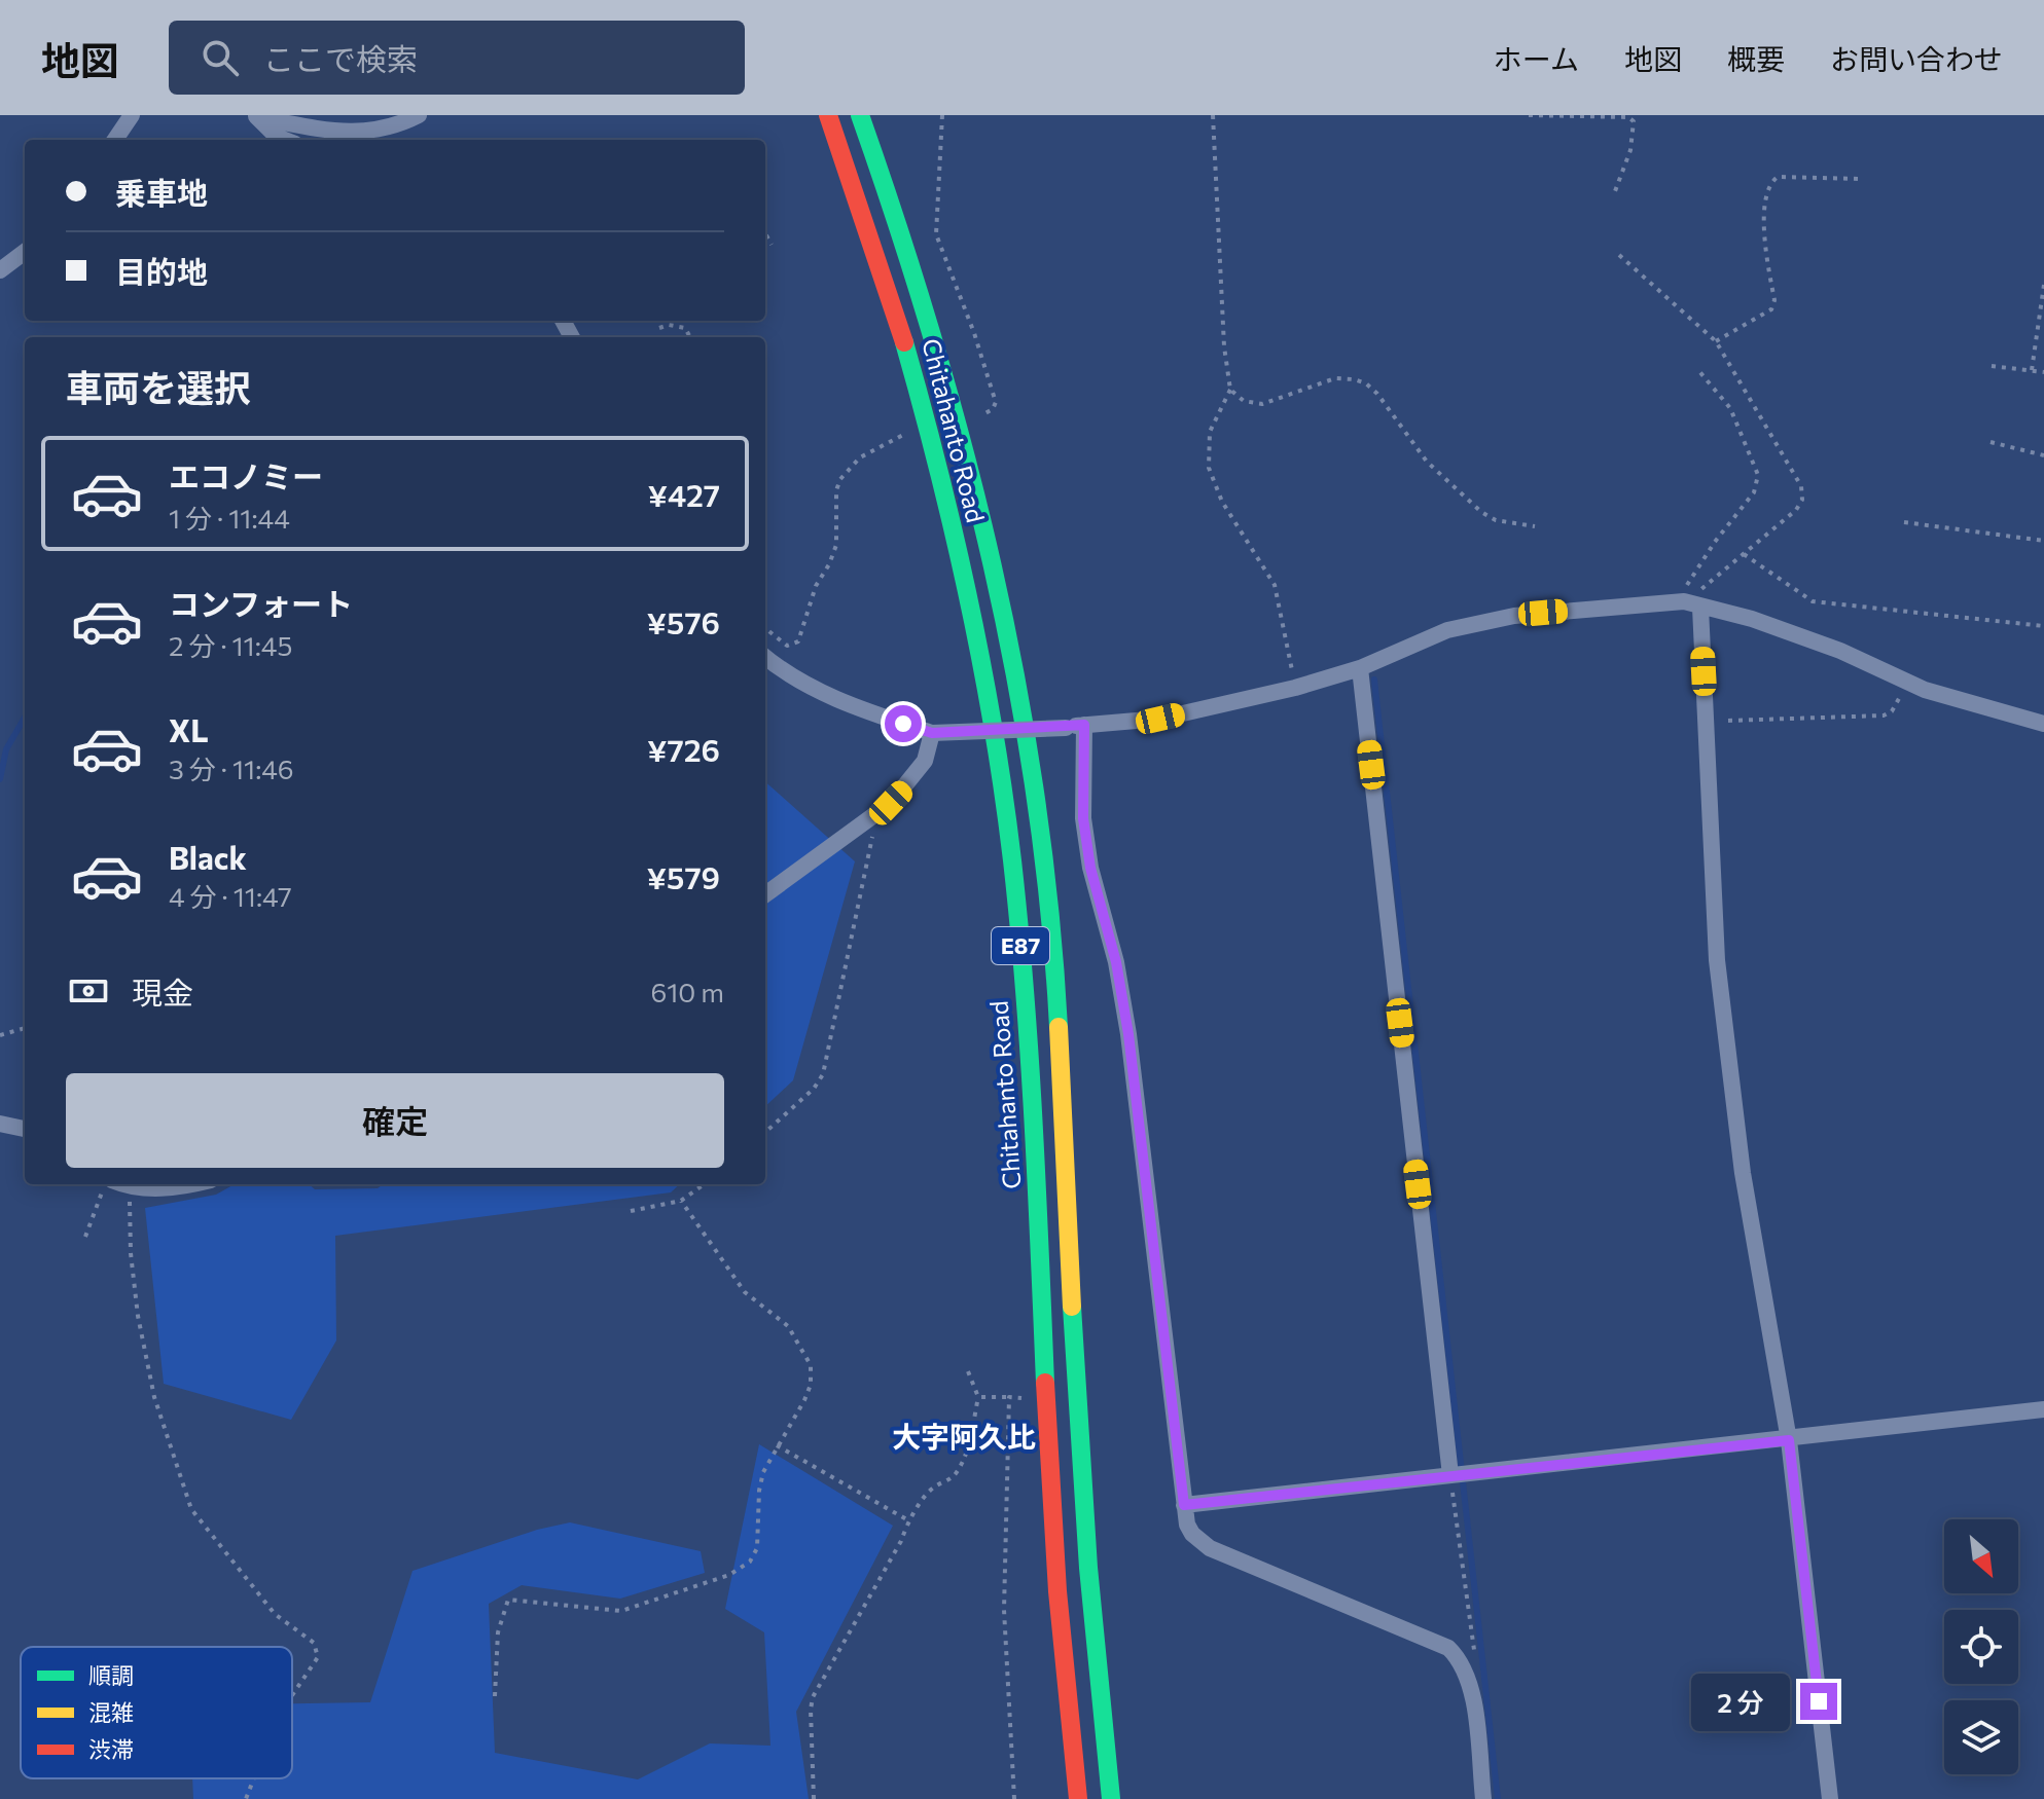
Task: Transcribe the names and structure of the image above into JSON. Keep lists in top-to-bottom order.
{
  "streets": {
    "highway": ["Chitahanto Road", "E87"]
  },
  "districts": ["大字阿久比"],
  "legend": ["順調", "混雑", "渋滞"],
  "north": "bottom right",
  "page": {
    "header": "地図",
    "search": "ここで検索",
    "nav": [
      "ホーム",
      "地図",
      "概要",
      "お問い合わせ"
    ],
    "banner": ["乗車地", "目的地"],
    "heading": "車両を選択",
    "list": [
      {
        "name": "エコノミー",
        "note": "1 分 · 11:44",
        "value": "¥427"
      },
      {
        "name": "コンフォート",
        "note": "2 分 · 11:45",
        "value": "¥576"
      },
      {
        "name": "XL",
        "note": "3 分 · 11:46",
        "value": "¥726"
      },
      {
        "name": "Black",
        "note": "4 分 · 11:47",
        "value": "¥579"
      }
    ],
    "pay": ["現金", "610 m"],
    "buttons": "確定",
    "bubble": "2 分"
  }
}
